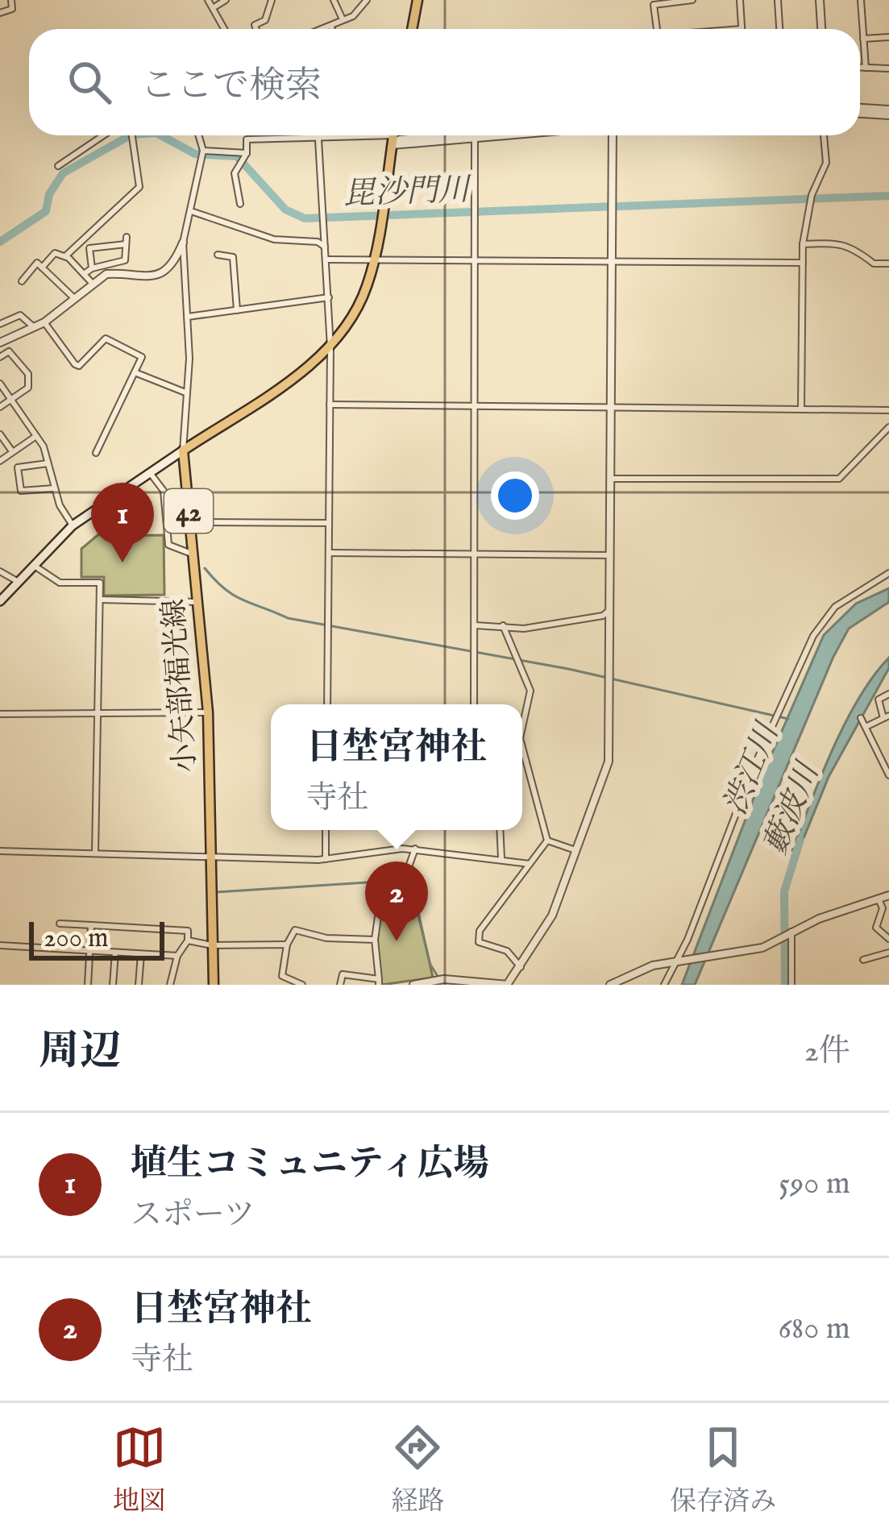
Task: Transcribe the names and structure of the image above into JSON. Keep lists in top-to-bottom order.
{
  "streets": {
    "main road": ["42", "小矢部福光線"]
  },
  "crossings": [
    ["42", "小矢部福光線"]
  ],
  "water": ["毘沙門川", "渋江川", "藪波川"],
  "scale_bar": "200 m",
  "page": {
    "search": "ここで検索",
    "pins": ["1", "2"],
    "popup": ["日埜宮神社", "寺社"],
    "scale": "200 m",
    "heading": ["周辺", "2件"],
    "list": [
      {
        "mark": "1",
        "name": "埴生コミュニティ広場",
        "note": "スポーツ",
        "value": "590 m"
      },
      {
        "mark": "2",
        "name": "日埜宮神社",
        "note": "寺社",
        "value": "680 m"
      }
    ],
    "nav": ["地図", "経路", "保存済み"]
  }
}
